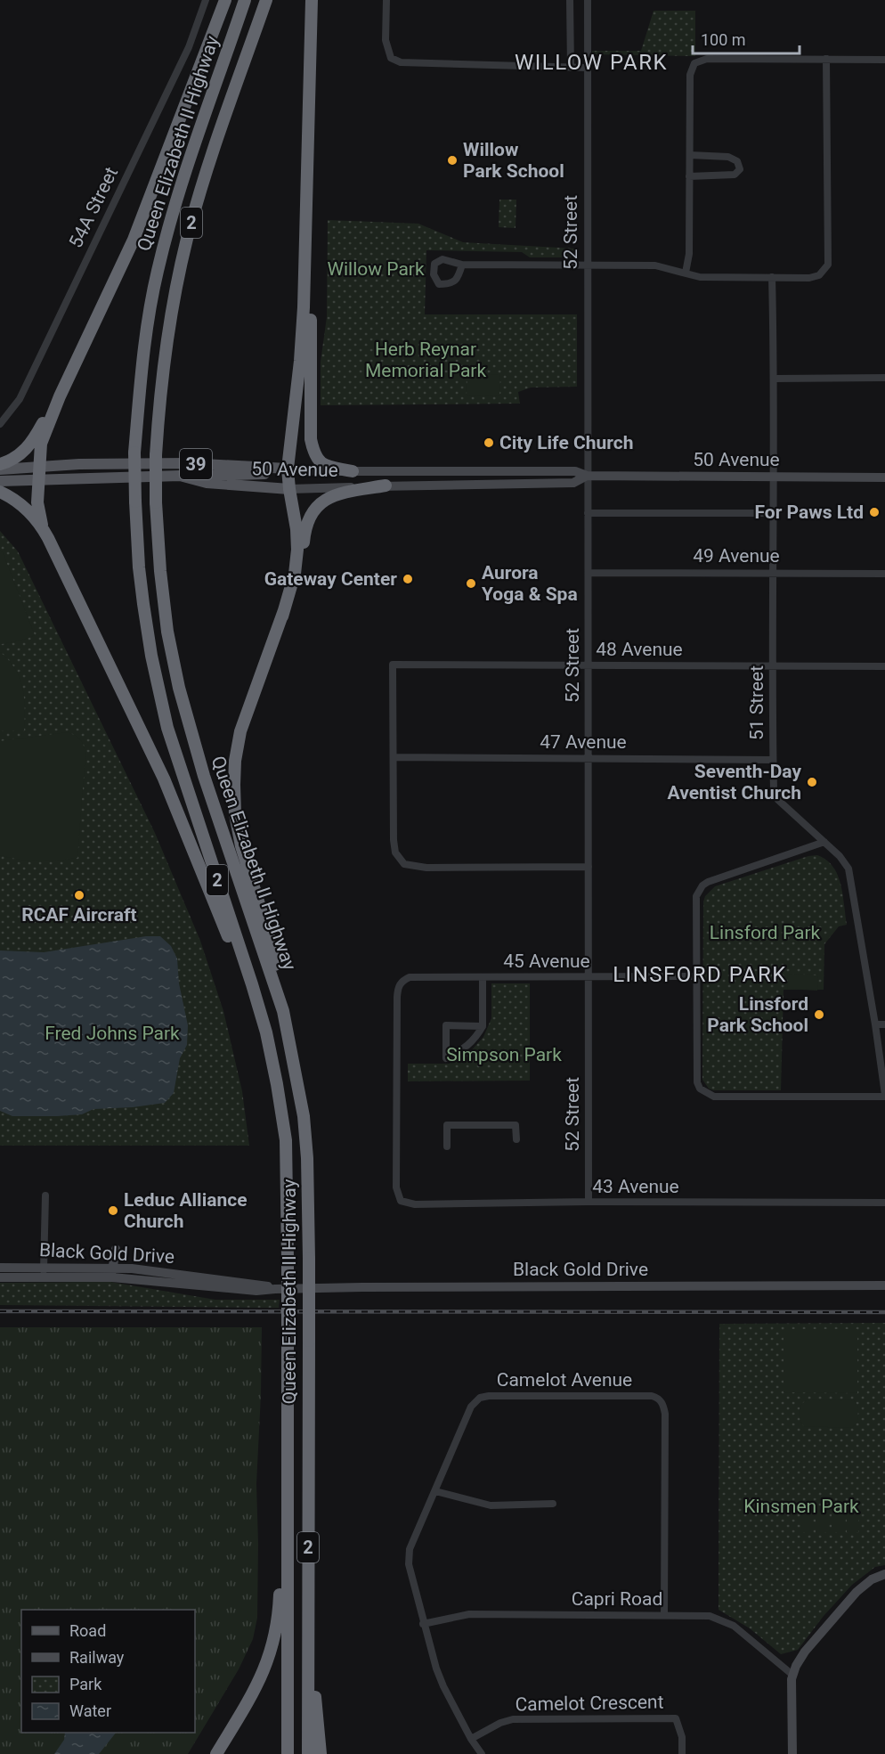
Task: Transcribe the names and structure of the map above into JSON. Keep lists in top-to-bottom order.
{
  "streets": {
    "highway": ["Queen Elizabeth II Highway", "2"],
    "main road": ["50 Avenue", "39", "Black Gold Drive"],
    "street": [
      "54A Street",
      "52 Street",
      "49 Avenue",
      "48 Avenue",
      "51 Street",
      "47 Avenue",
      "45 Avenue",
      "43 Avenue",
      "Camelot Avenue",
      "Capri Road",
      "Camelot Crescent"
    ]
  },
  "crossings": [
    ["52 Street", "50 Avenue"],
    ["52 Street", "49 Avenue"],
    ["52 Street", "48 Avenue"],
    ["52 Street", "47 Avenue"],
    ["52 Street", "45 Avenue"],
    ["52 Street", "43 Avenue"],
    ["50 Avenue", "51 Street"],
    ["49 Avenue", "51 Street"],
    ["48 Avenue", "51 Street"],
    ["48 Avenue", "47 Avenue"],
    ["51 Street", "47 Avenue"],
    ["45 Avenue", "43 Avenue"],
    ["Camelot Avenue", "Capri Road"],
    ["Camelot Avenue", "Camelot Crescent"]
  ],
  "districts": ["WILLOW PARK", "LINSFORD PARK"],
  "parks": [
    "Willow Park",
    "Herb Reynar Memorial Park",
    "Linsford Park",
    "Fred Johns Park",
    "Simpson Park",
    "Kinsmen Park"
  ],
  "places": [
    "Willow Park School",
    "City Life Church",
    "For Paws Ltd",
    "Gateway Center",
    "Aurora Yoga & Spa",
    "Seventh-Day Aventist Church",
    "RCAF Aircraft",
    "Linsford Park School",
    "Leduc Alliance Church"
  ],
  "legend": [
    "Road",
    "Railway",
    "Park",
    "Water"
  ],
  "scale_bar": "100 m"
}
